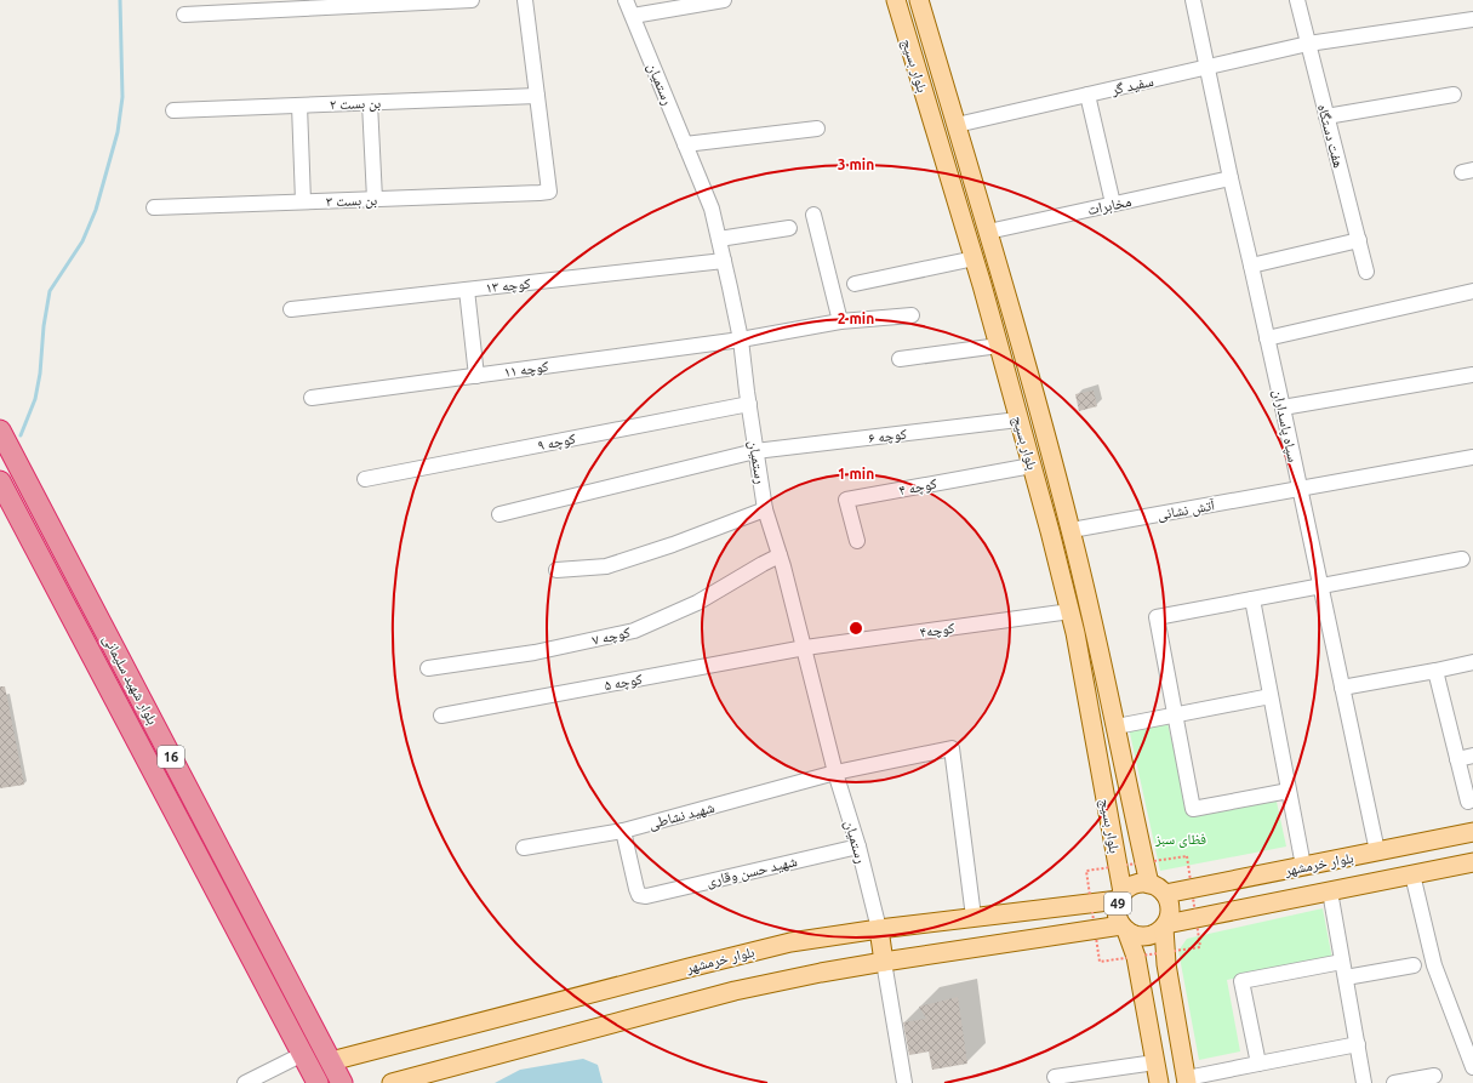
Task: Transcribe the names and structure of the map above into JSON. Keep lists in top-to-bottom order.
{
  "streets": {
    "highway": ["بلوار شهید سلیمانی", "16"],
    "main road": ["بلوار بسیج", "بلوار خرمشهر", "49"],
    "street": [
      "رستمیان",
      "سفید گر",
      "بن بست ۲",
      "هفت دستگاه",
      "بن بست ۳",
      "مخابرات",
      "کوچه ۱۳",
      "کوچه ۱۱",
      "سپاه پاسداران",
      "کوچه ۶",
      "کوچه ۹",
      "کوچه ۴",
      "آتش نشانی",
      "کوچه۴",
      "کوچه ۷",
      "کوچه ۵",
      "شهید نشاطی",
      "شهید حسن وقاری"
    ]
  },
  "crossings": [
    ["بلوار بسیج", "سفید گر"],
    ["بلوار بسیج", "مخابرات"],
    ["بلوار بسیج", "کوچه ۶"],
    ["بلوار بسیج", "کوچه ۴"],
    ["بلوار بسیج", "آتش نشانی"],
    ["بلوار بسیج", "کوچه۴"],
    ["بلوار بسیج", "بلوار خرمشهر"],
    ["بلوار بسیج", "49"],
    ["رستمیان", "کوچه ۱۳"],
    ["رستمیان", "کوچه ۱۱"],
    ["رستمیان", "کوچه ۶"],
    ["رستمیان", "کوچه ۹"],
    ["رستمیان", "کوچه۴"],
    ["رستمیان", "کوچه ۷"],
    ["رستمیان", "کوچه ۵"],
    ["رستمیان", "شهید نشاطی"],
    ["رستمیان", "بلوار خرمشهر"],
    ["رستمیان", "شهید حسن وقاری"],
    ["سفید گر", "هفت دستگاه"],
    ["سفید گر", "سپاه پاسداران"],
    ["بن بست ۲", "بن بست ۳"],
    ["مخابرات", "سپاه پاسداران"],
    ["سپاه پاسداران", "آتش نشانی"],
    ["سپاه پاسداران", "بلوار خرمشهر"],
    ["کوچه۴", "کوچه ۵"],
    ["بلوار شهید سلیمانی", "بلوار خرمشهر"],
    ["شهید نشاطی", "بلوار خرمشهر"],
    ["شهید نشاطی", "شهید حسن وقاری"],
    ["بلوار خرمشهر", "49"]
  ],
  "parks": ["فظای سبز"],
  "rings": ["3 min", "2 min", "1 min"]
}
